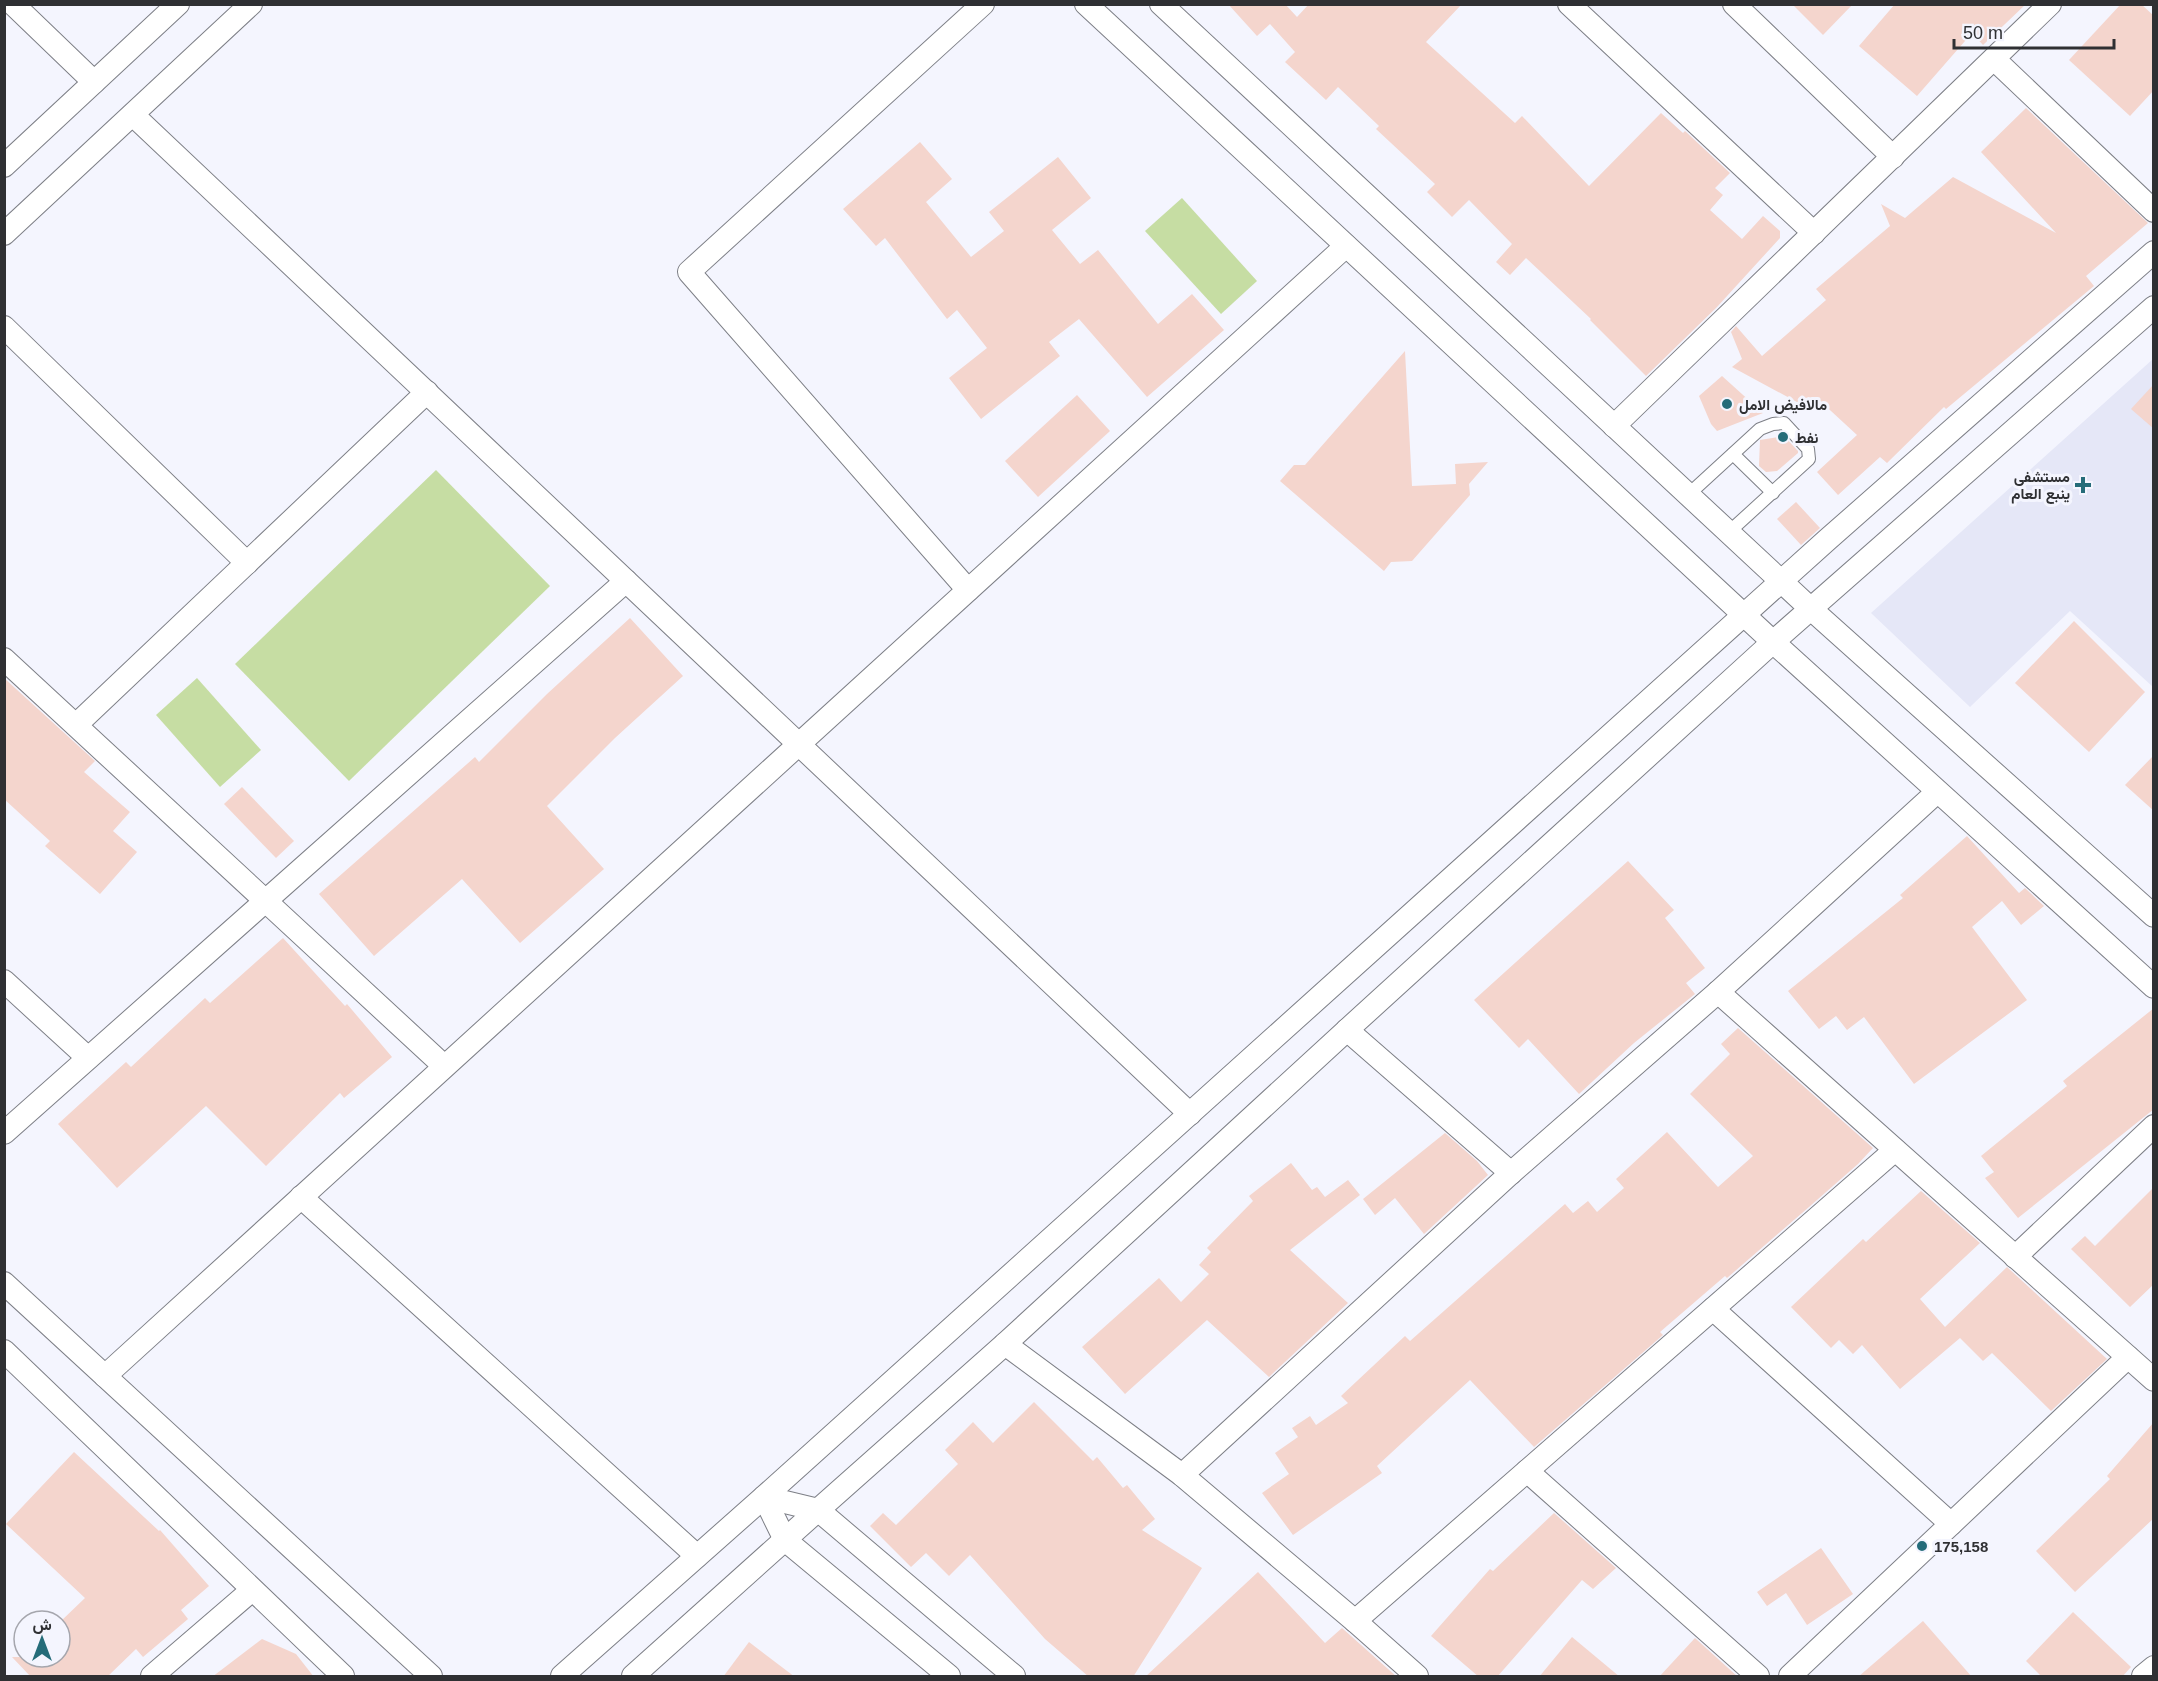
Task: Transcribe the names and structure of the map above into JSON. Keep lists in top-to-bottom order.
{
  "places": {
    "other": ["مالافيض الامل", "نفط", "175,158"],
    "health": ["مستشفى ينبع العام"]
  },
  "scale_bar": "50 m",
  "north": "top"
}
